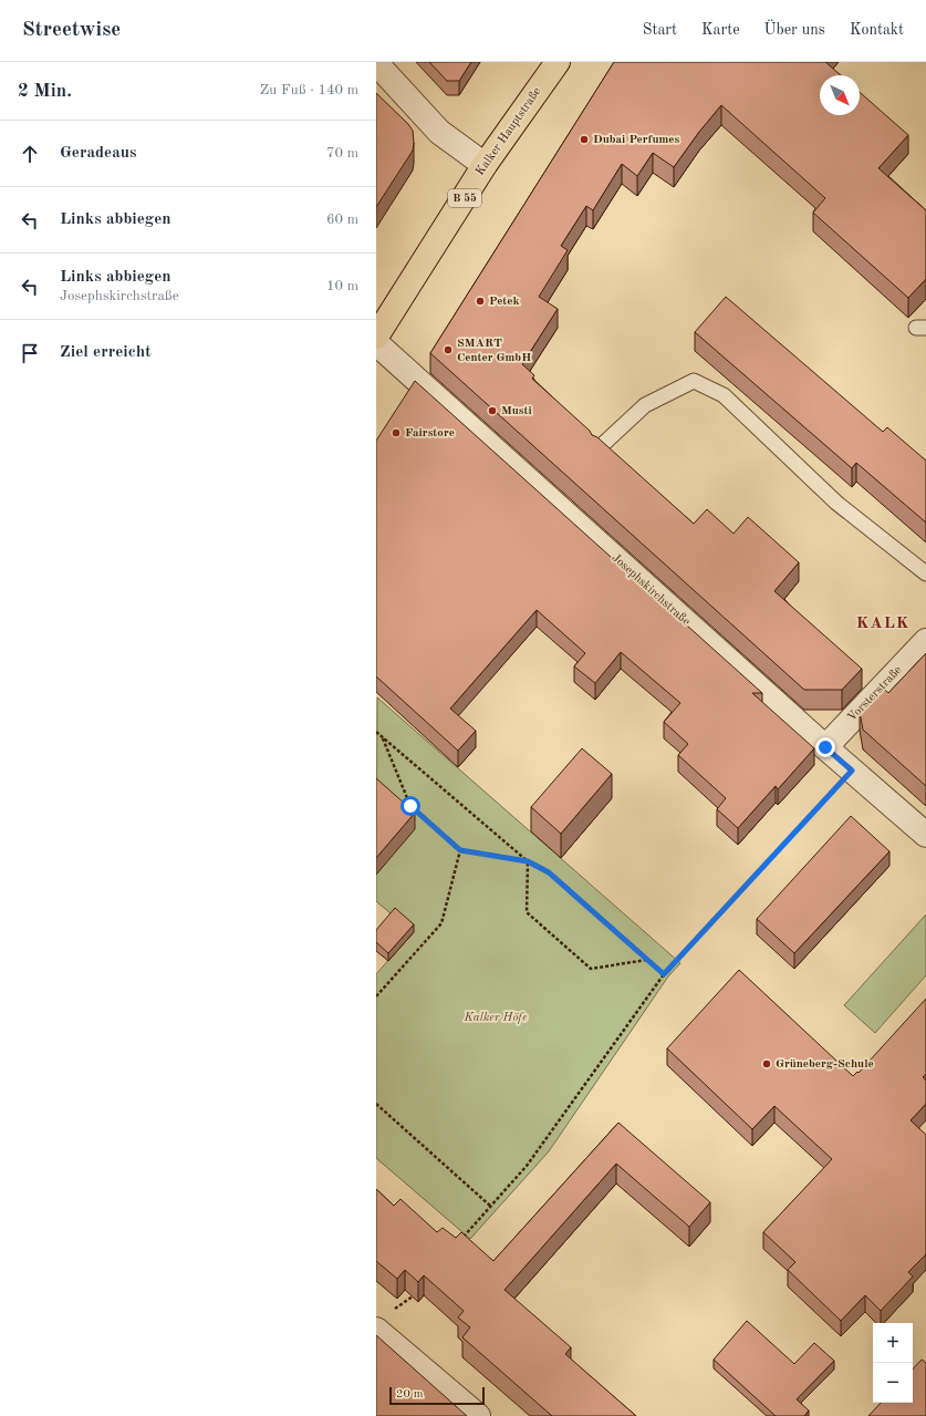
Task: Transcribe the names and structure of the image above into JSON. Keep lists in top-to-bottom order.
{
  "streets": {
    "main road": ["Kalker Hauptstraße", "B 55"],
    "street": ["Josephskirchstraße", "Vorsterstraße"]
  },
  "crossings": [
    ["Josephskirchstraße", "Vorsterstraße"]
  ],
  "districts": ["KALK"],
  "parks": ["Kalker Höfe"],
  "places": [
    "Dubai Perfumes",
    "Petek",
    "SMART Center GmbH",
    "Musti",
    "Fairstore",
    "Grüneberg-Schule"
  ],
  "scale_bar": "20 m",
  "north": "bottom right",
  "page": {
    "header": "Streetwise",
    "nav": [
      "Start",
      "Karte",
      "Über uns",
      "Kontakt"
    ],
    "heading": ["2 Min.", "Zu Fuß · 140 m"],
    "list": [
      ["Geradeaus", "70 m"],
      ["Links abbiegen", "60 m"],
      ["Links abbiegen", "Josephskirchstraße", "10 m"],
      "Ziel erreicht"
    ],
    "map_buttons": ["+", "−"],
    "scale": "20 m"
  }
}
